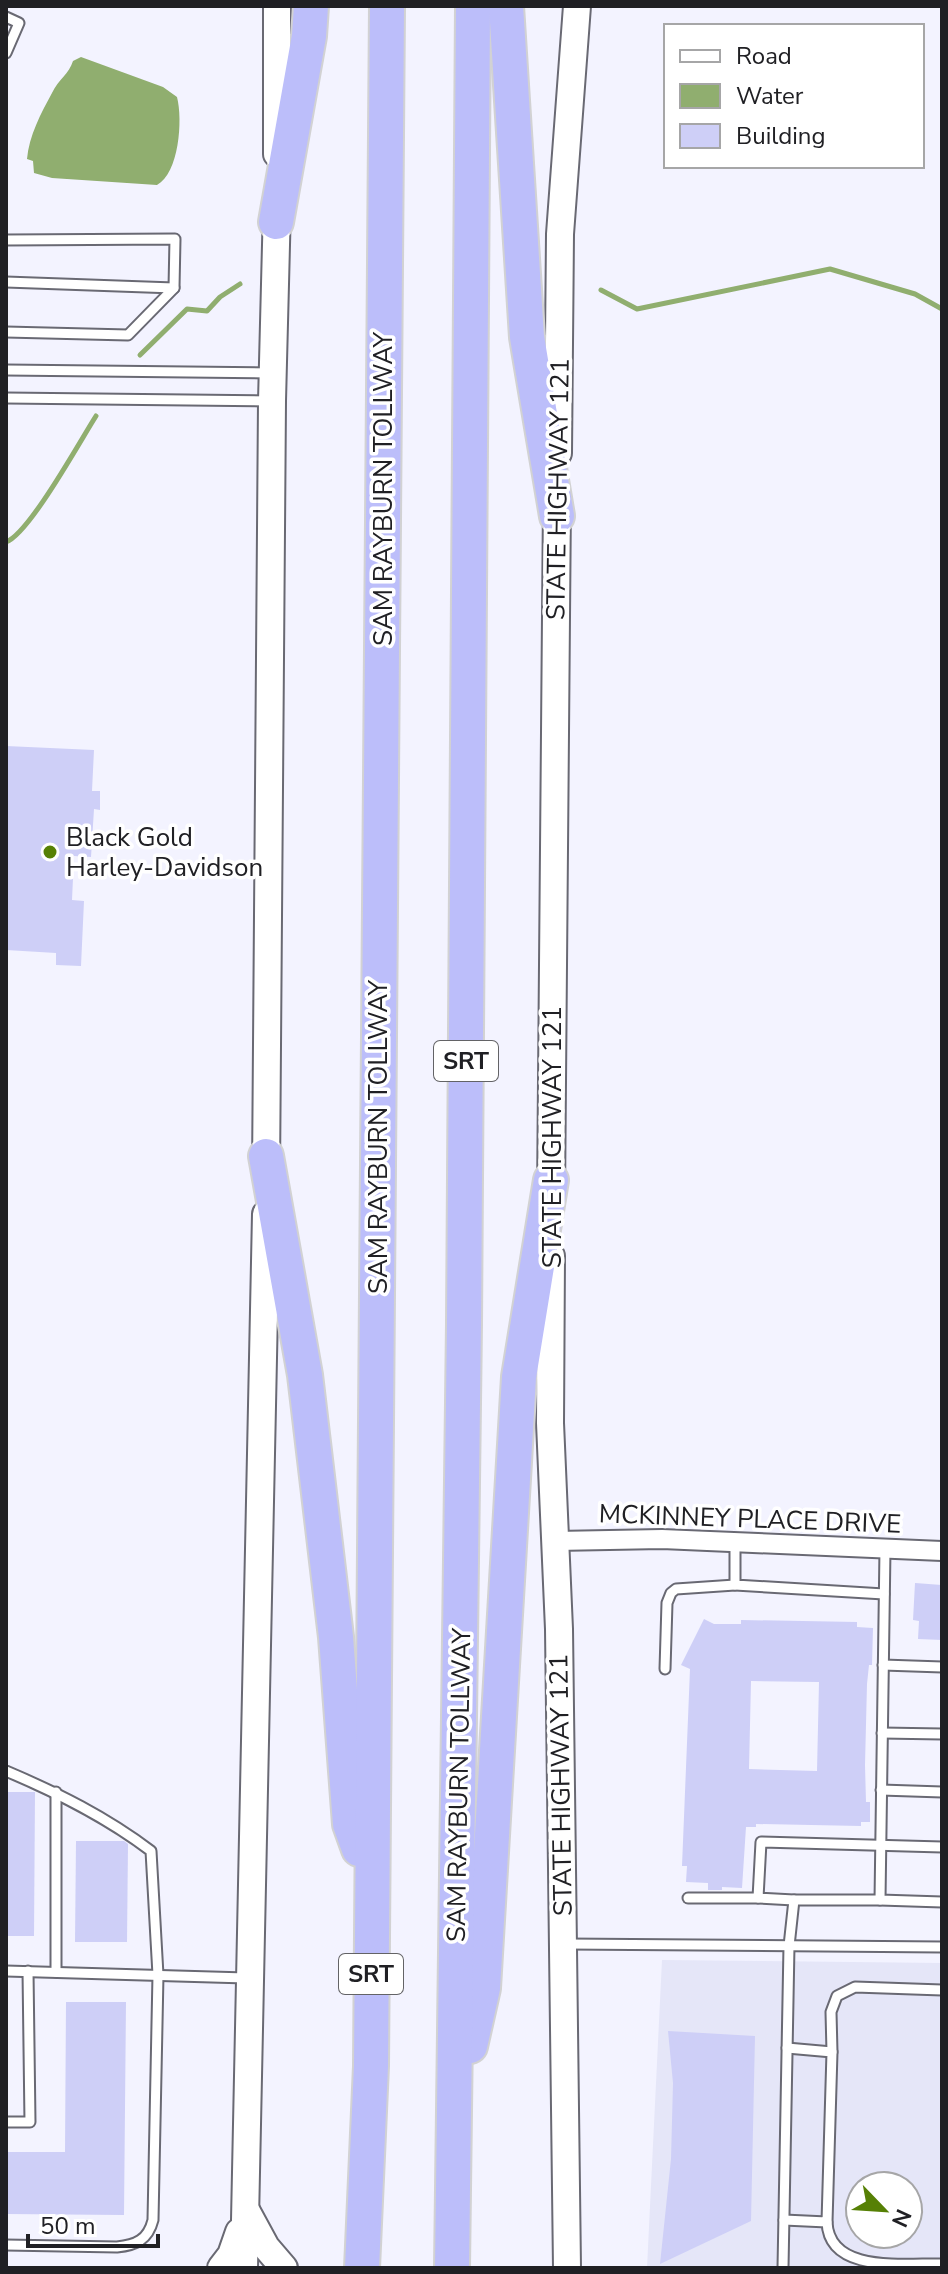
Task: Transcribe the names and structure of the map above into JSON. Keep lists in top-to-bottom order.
{
  "streets": {
    "highway": ["SAM RAYBURN TOLLWAY", "SRT"],
    "main road": ["STATE HIGHWAY 121"],
    "street": ["MCKINNEY PLACE DRIVE"]
  },
  "crossings": [
    ["STATE HIGHWAY 121", "MCKINNEY PLACE DRIVE"]
  ],
  "places": ["Black Gold Harley-Davidson"],
  "legend": ["Road", "Water", "Building"],
  "scale_bar": "50 m",
  "north": "bottom right"
}
